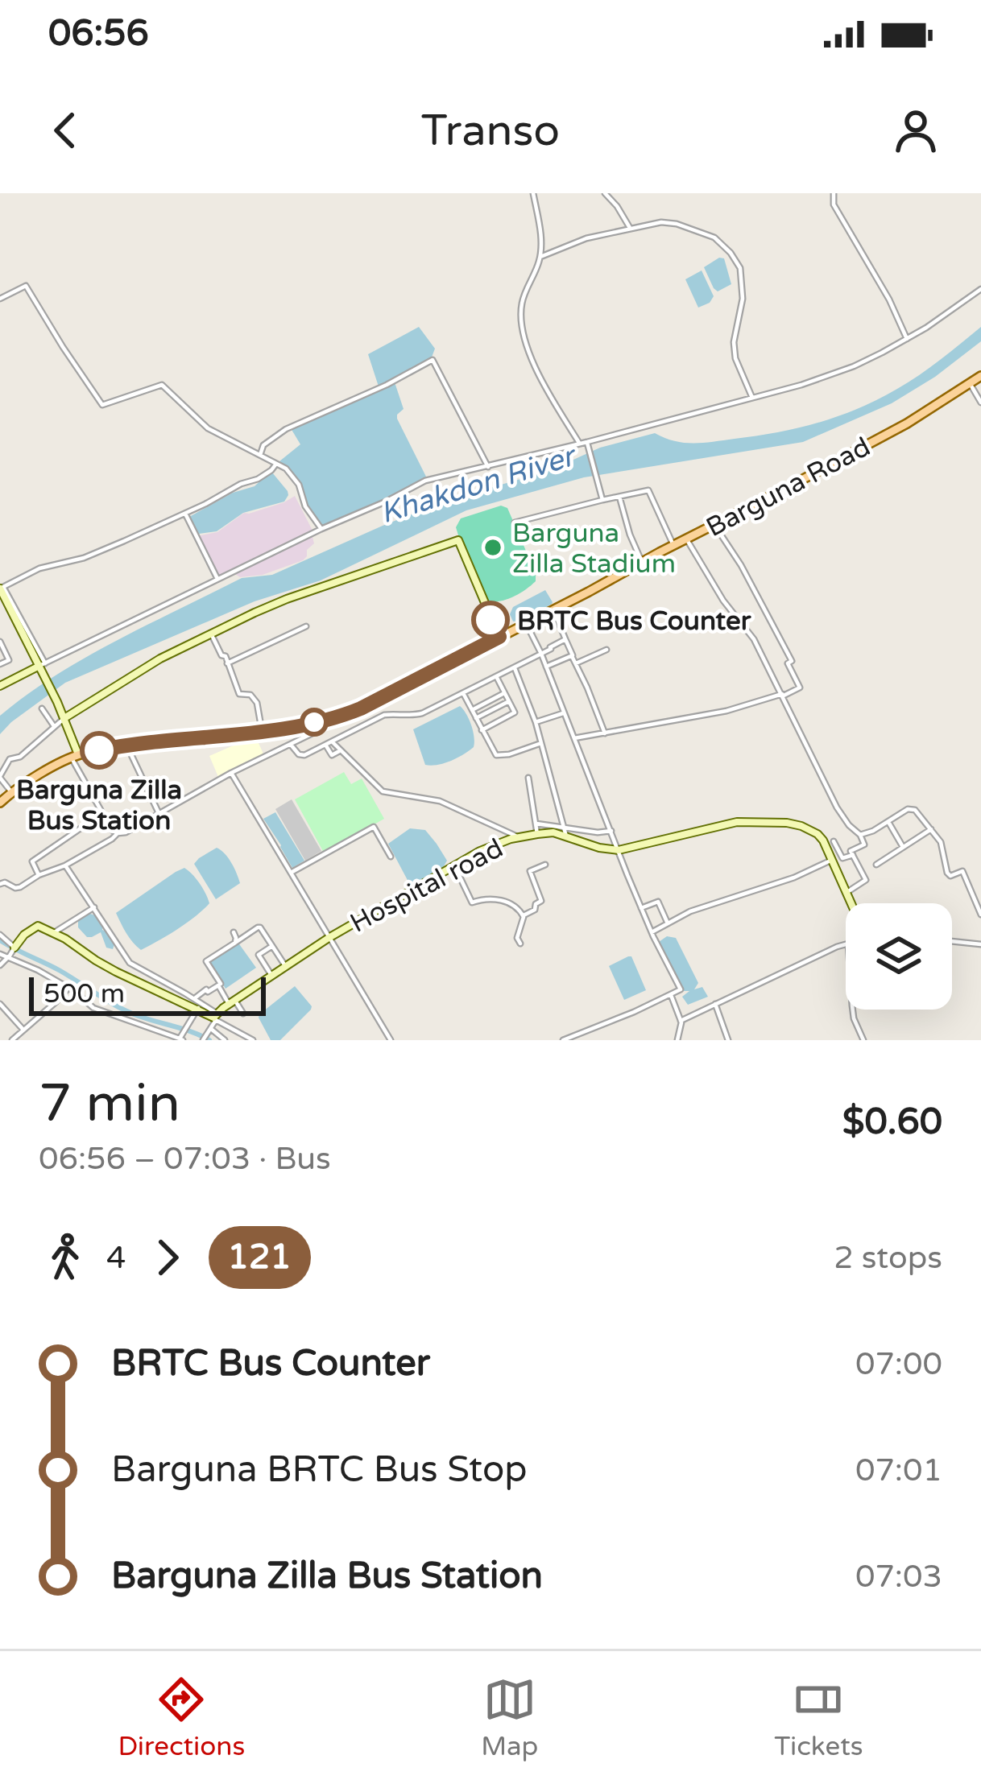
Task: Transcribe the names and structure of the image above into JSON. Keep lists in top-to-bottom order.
{
  "streets": {
    "main road": ["Barguna Road"],
    "street": ["Hospital road"]
  },
  "water": ["Khakdon River"],
  "places": ["Barguna Zilla Stadium", "BRTC Bus Counter", "Barguna Zilla Bus Station"],
  "lines": ["bus line 121"],
  "scale_bar": "500 m",
  "page": {
    "status": "06:56",
    "header": "Transo",
    "scale": "500 m",
    "heading": ["7 min", "06:56 – 07:03 · Bus", "$0.60"],
    "legs": ["4", "121", "2 stops"],
    "list": [
      {
        "name": "BRTC Bus Counter",
        "value": "07:00"
      },
      {
        "name": "Barguna BRTC Bus Stop",
        "value": "07:01"
      },
      {
        "name": "Barguna Zilla Bus Station",
        "value": "07:03"
      }
    ],
    "tabs": ["Directions", "Map", "Tickets"]
  }
}
